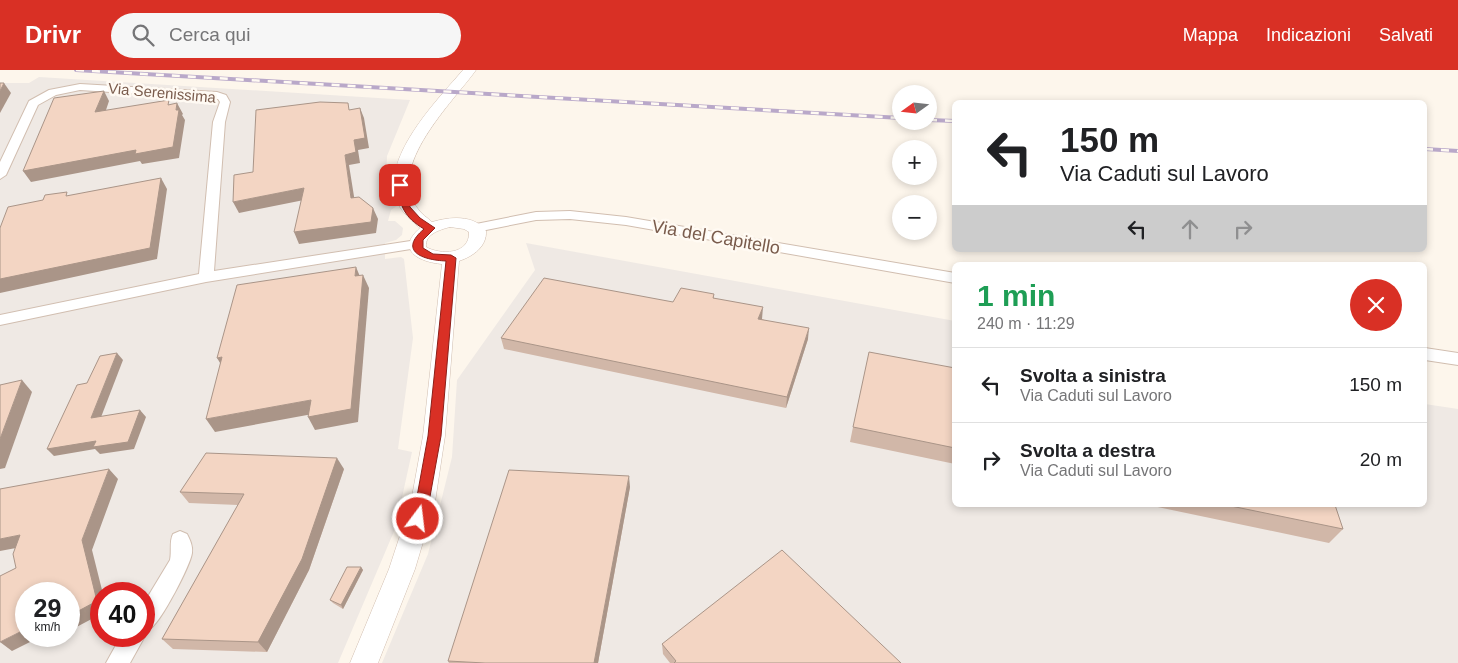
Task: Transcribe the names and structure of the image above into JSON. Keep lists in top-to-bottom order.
{
  "streets": {
    "street": ["Via Serenissima", "Via del Capitello"]
  },
  "north": "left",
  "page": {
    "header": "Drivr",
    "search": "Cerca qui",
    "nav": ["Mappa", "Indicazioni", "Salvati"],
    "map_buttons": ["+", "−"],
    "turn": ["150 m", "Via Caduti sul Lavoro"],
    "heading": ["1 min", "240 m · 11:29"],
    "list": [
      {
        "name": "Svolta a sinistra",
        "note": "Via Caduti sul Lavoro",
        "value": "150 m"
      },
      {
        "name": "Svolta a destra",
        "note": "Via Caduti sul Lavoro",
        "value": "20 m"
      }
    ],
    "speed": "29 km/h",
    "limit": "40"
  }
}
